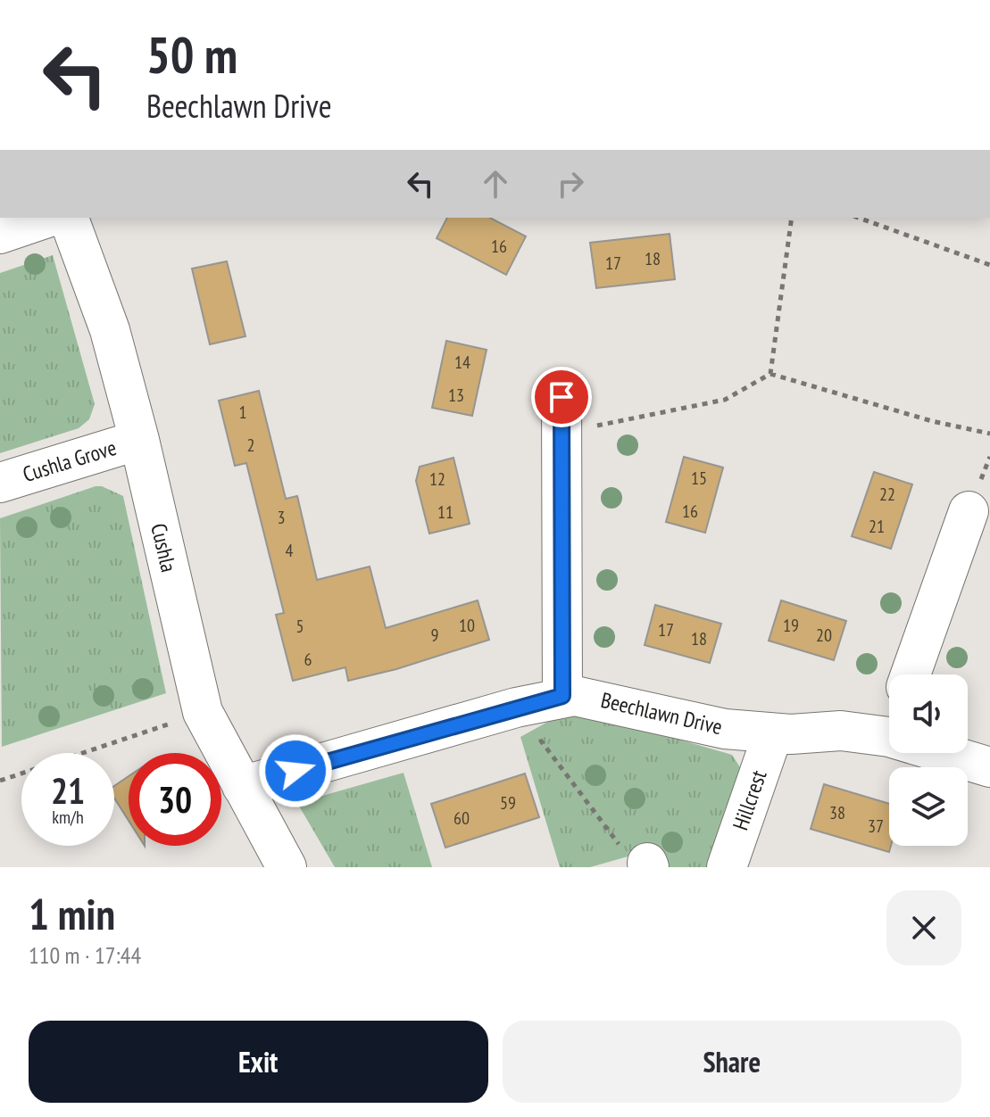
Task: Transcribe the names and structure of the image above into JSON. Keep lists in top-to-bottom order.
{
  "streets": {
    "street": [
      "Cushla Grove",
      "Cushla",
      "Beechlawn Drive",
      "Hillcrest"
    ]
  },
  "crossings": [
    ["Cushla Grove", "Cushla"],
    ["Cushla", "Beechlawn Drive"],
    ["Beechlawn Drive", "Hillcrest"]
  ],
  "house_numbers": [
    "16",
    "18",
    "17",
    "14",
    "13",
    "1",
    "2",
    "15",
    "12",
    "22",
    "16",
    "11",
    "3",
    "21",
    "4",
    "10",
    "19",
    "5",
    "17",
    "9",
    "20",
    "18",
    "6",
    "59",
    "38",
    "60",
    "37"
  ],
  "page": {
    "turn": ["50 m", "Beechlawn Drive"],
    "speed": "21 km/h",
    "limit": "30",
    "heading": ["1 min", "110 m · 17:44"],
    "buttons": ["Exit", "Share"]
  }
}
